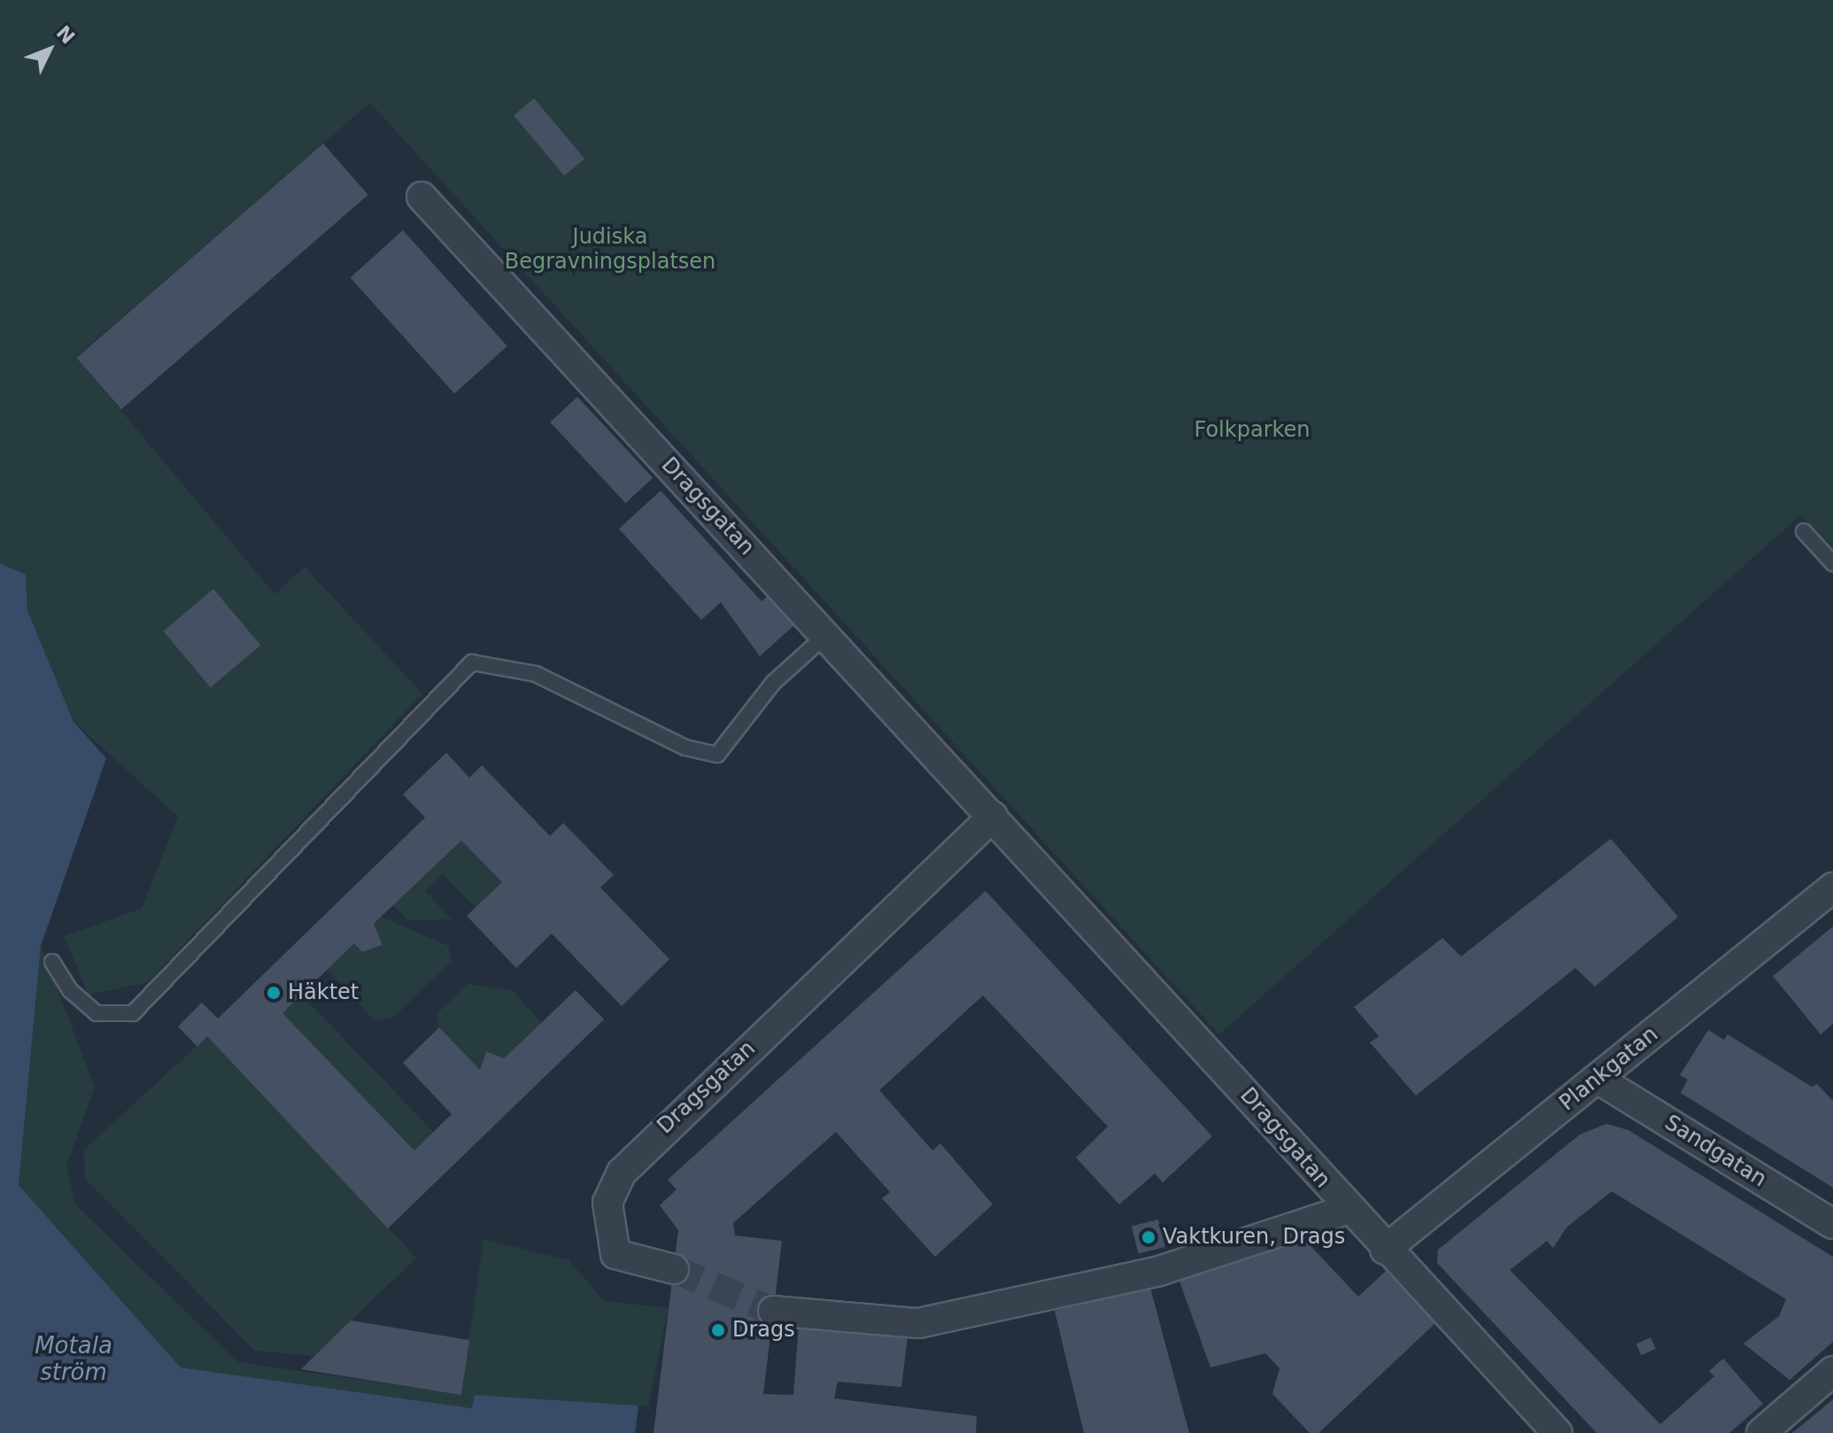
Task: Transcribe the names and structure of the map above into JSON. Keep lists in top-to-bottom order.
{
  "streets": {
    "street": ["Dragsgatan", "Plankgatan", "Sandgatan"]
  },
  "crossings": [
    ["Dragsgatan", "Plankgatan"],
    ["Plankgatan", "Sandgatan"]
  ],
  "water": ["Motala ström"],
  "parks": ["Judiska Begravningsplatsen", "Folkparken"],
  "places": ["Häktet", "Vaktkuren, Drags", "Drags"],
  "north": "top right"
}
